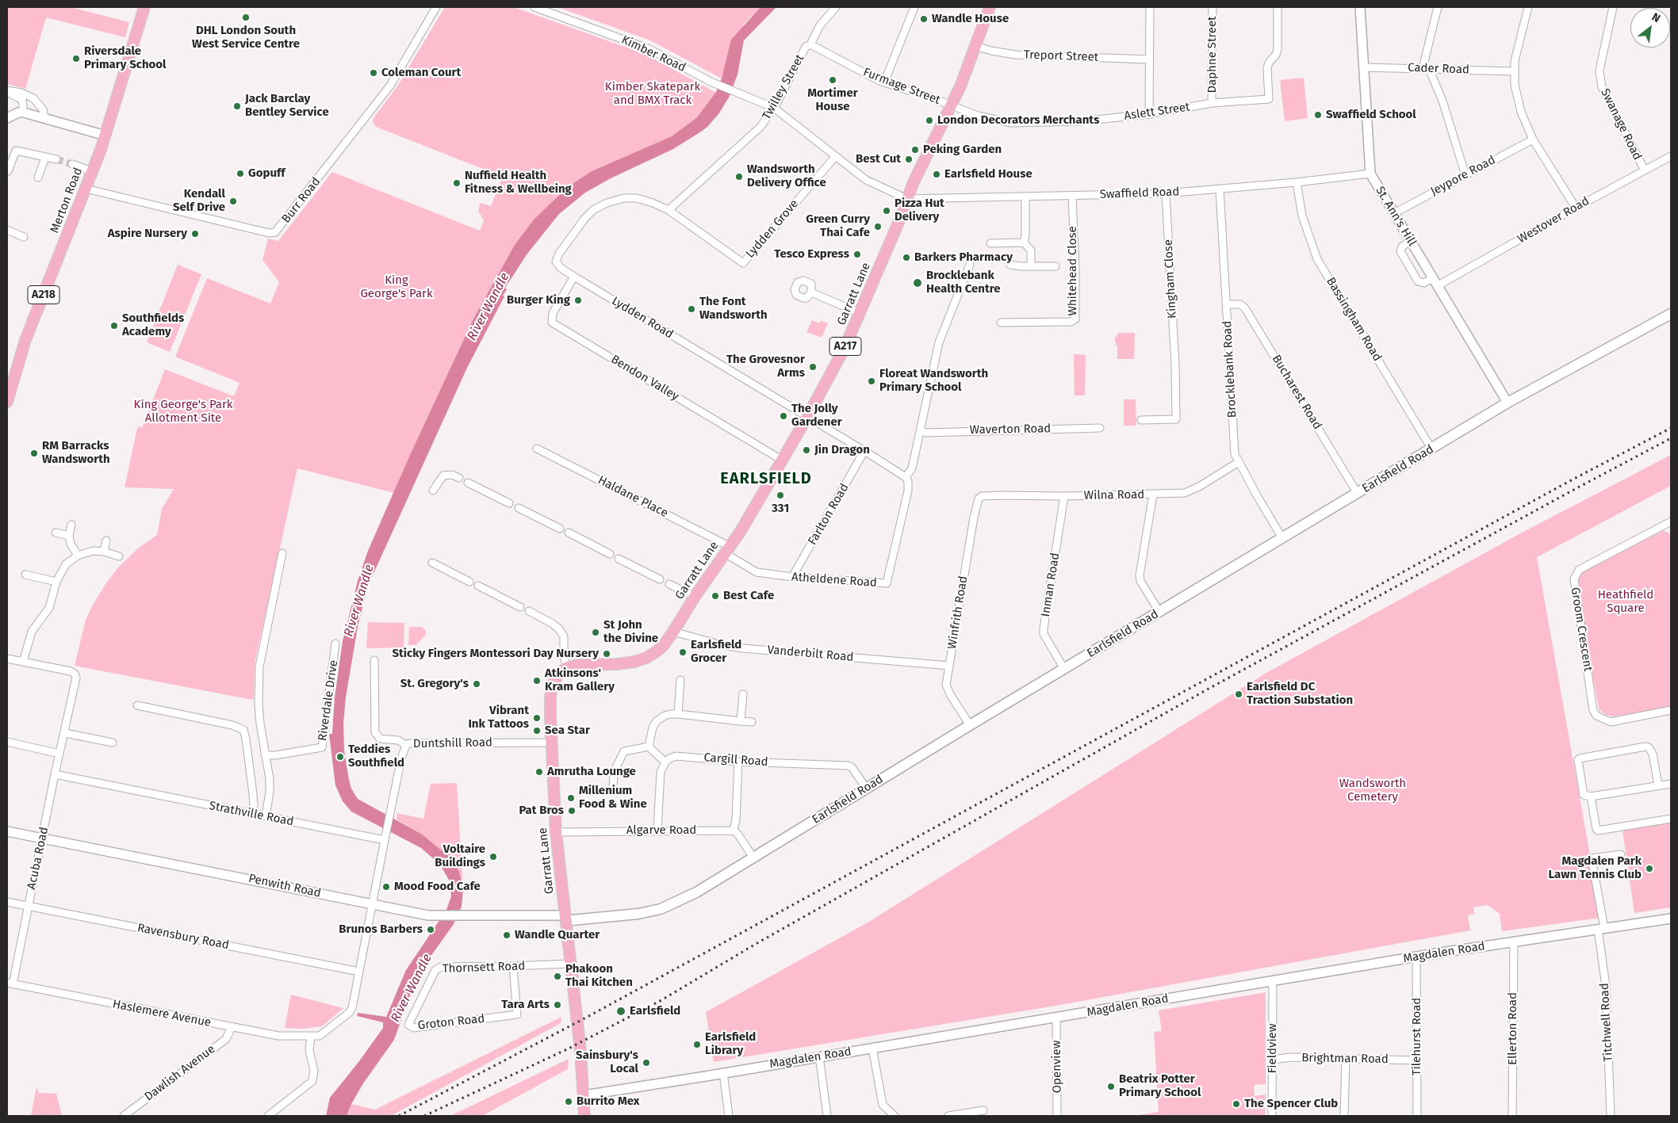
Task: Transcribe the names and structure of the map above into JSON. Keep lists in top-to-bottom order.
{
  "streets": {
    "main road": [
      "Merton Road",
      "Garratt Lane",
      "A218",
      "A217",
      "Earlsfield Road"
    ],
    "street": [
      "Kimber Road",
      "Daphne Street",
      "Treport Street",
      "Cader Road",
      "Furmage Street",
      "Twilley Street",
      "Aslett Street",
      "Swanage Road",
      "Jeypore Road",
      "Swaffield Road",
      "Burr Road",
      "St. Ann's Hill",
      "Westover Road",
      "Lydden Grove",
      "Whitehead Close",
      "Kingham Close",
      "Lydden Road",
      "Bassingham Road",
      "Brocklebank Road",
      "Bendon Valley",
      "Bucharest Road",
      "Waverton Road",
      "Wilna Road",
      "Haldane Place",
      "Farlton Road",
      "Atheldene Road",
      "Inman Road",
      "Winfrith Road",
      "Groom Crescent",
      "Vanderbilt Road",
      "Riverdale Drive",
      "Duntshill Road",
      "Cargill Road",
      "Strathville Road",
      "Algarve Road",
      "Acuba Road",
      "Penwith Road",
      "Ravensbury Road",
      "Magdalen Road",
      "Thornsett Road",
      "Haslemere Avenue",
      "Groton Road",
      "Titchwell Road",
      "Ellerton Road",
      "Tilehurst Road",
      "Fieldview",
      "Brightman Road",
      "Openview",
      "Dawlish Avenue"
    ]
  },
  "crossings": [
    ["Kimber Road", "Twilley Street"],
    ["Kimber Road", "Swaffield Road"],
    ["Kimber Road", "Lydden Grove"],
    ["Kimber Road", "Garratt Lane"],
    ["Daphne Street", "Aslett Street"],
    ["Treport Street", "Garratt Lane"],
    ["Cader Road", "St. Ann's Hill"],
    ["Furmage Street", "Twilley Street"],
    ["Furmage Street", "Aslett Street"],
    ["Furmage Street", "Garratt Lane"],
    ["Twilley Street", "Lydden Grove"],
    ["Aslett Street", "Garratt Lane"],
    ["Swanage Road", "Westover Road"],
    ["Jeypore Road", "St. Ann's Hill"],
    ["Swaffield Road", "St. Ann's Hill"],
    ["Swaffield Road", "Whitehead Close"],
    ["Swaffield Road", "Kingham Close"],
    ["Swaffield Road", "Garratt Lane"],
    ["Swaffield Road", "Bassingham Road"],
    ["Swaffield Road", "Brocklebank Road"],
    ["Merton Road", "Burr Road"],
    ["St. Ann's Hill", "Westover Road"],
    ["St. Ann's Hill", "Earlsfield Road"],
    ["Lydden Grove", "Lydden Road"],
    ["Garratt Lane", "Lydden Road"],
    ["Garratt Lane", "Bendon Valley"],
    ["Garratt Lane", "Earlsfield Road"],
    ["Garratt Lane", "Haldane Place"],
    ["Garratt Lane", "Atheldene Road"],
    ["Garratt Lane", "Vanderbilt Road"],
    ["Garratt Lane", "Duntshill Road"],
    ["Garratt Lane", "Algarve Road"],
    ["Garratt Lane", "Penwith Road"],
    ["Garratt Lane", "Magdalen Road"],
    ["Garratt Lane", "Thornsett Road"],
    ["Lydden Road", "Bendon Valley"],
    ["Bassingham Road", "Earlsfield Road"],
    ["Brocklebank Road", "Bucharest Road"],
    ["Brocklebank Road", "Earlsfield Road"],
    ["Brocklebank Road", "Wilna Road"],
    ["Bucharest Road", "Earlsfield Road"],
    ["Waverton Road", "Atheldene Road"],
    ["Earlsfield Road", "Inman Road"],
    ["Earlsfield Road", "Winfrith Road"],
    ["Earlsfield Road", "Cargill Road"],
    ["Earlsfield Road", "Penwith Road"],
    ["Wilna Road", "Inman Road"],
    ["Wilna Road", "Winfrith Road"],
    ["Haldane Place", "Atheldene Road"],
    ["Farlton Road", "Atheldene Road"],
    ["Winfrith Road", "Vanderbilt Road"],
    ["Duntshill Road", "Strathville Road"],
    ["Strathville Road", "Acuba Road"],
    ["Acuba Road", "Penwith Road"],
    ["Acuba Road", "Ravensbury Road"],
    ["Acuba Road", "Haslemere Avenue"],
    ["Magdalen Road", "Titchwell Road"],
    ["Magdalen Road", "Ellerton Road"],
    ["Magdalen Road", "Tilehurst Road"],
    ["Magdalen Road", "Fieldview"],
    ["Magdalen Road", "Openview"],
    ["Thornsett Road", "Groton Road"],
    ["Haslemere Avenue", "Dawlish Avenue"],
    ["Tilehurst Road", "Brightman Road"],
    ["Fieldview", "Brightman Road"]
  ],
  "districts": ["EARLSFIELD"],
  "water": ["River Wandle"],
  "parks": [
    "Kimber Skatepark and BMX Track",
    "King George's Park",
    "King George's Park Allotment Site",
    "Heathfield Square",
    "Wandsworth Cemetery"
  ],
  "places": [
    "DHL London South West Service Centre",
    "Wandle House",
    "Riversdale Primary School",
    "Coleman Court",
    "Mortimer House",
    "Jack Barclay Bentley Service",
    "Swaffield School",
    "London Decorators Merchants",
    "Peking Garden",
    "Best Cut",
    "Gopuff",
    "Earlsfield House",
    "Wandsworth Delivery Office",
    "Nuffield Health Fitness & Wellbeing",
    "Kendall Self Drive",
    "Pizza Hut Delivery",
    "Green Curry Thai Cafe",
    "Aspire Nursery",
    "Tesco Express",
    "Barkers Pharmacy",
    "Brocklebank Health Centre",
    "Burger King",
    "The Font Wandsworth",
    "Southfields Academy",
    "The Grovesnor Arms",
    "Floreat Wandsworth Primary School",
    "The Jolly Gardener",
    "Jin Dragon",
    "RM Barracks Wandsworth",
    "331",
    "Best Cafe",
    "St John the Divine",
    "Earlsfield Grocer",
    "Sticky Fingers Montessori Day Nursery",
    "Atkinsons' Kram Gallery",
    "St. Gregory's",
    "Earlsfield DC Traction Substation",
    "Vibrant Ink Tattoos",
    "Sea Star",
    "Teddies Southfield",
    "Amrutha Lounge",
    "Millenium Food & Wine",
    "Pat Bros",
    "Voltaire Buildings",
    "Magdalen Park Lawn Tennis Club",
    "Mood Food Cafe",
    "Brunos Barbers",
    "Wandle Quarter",
    "Phakoon Thai Kitchen",
    "Tara Arts",
    "Earlsfield",
    "Earlsfield Library",
    "Sainsbury's Local",
    "Beatrix Potter Primary School",
    "Burrito Mex",
    "The Spencer Club"
  ],
  "north": "top right"
}
